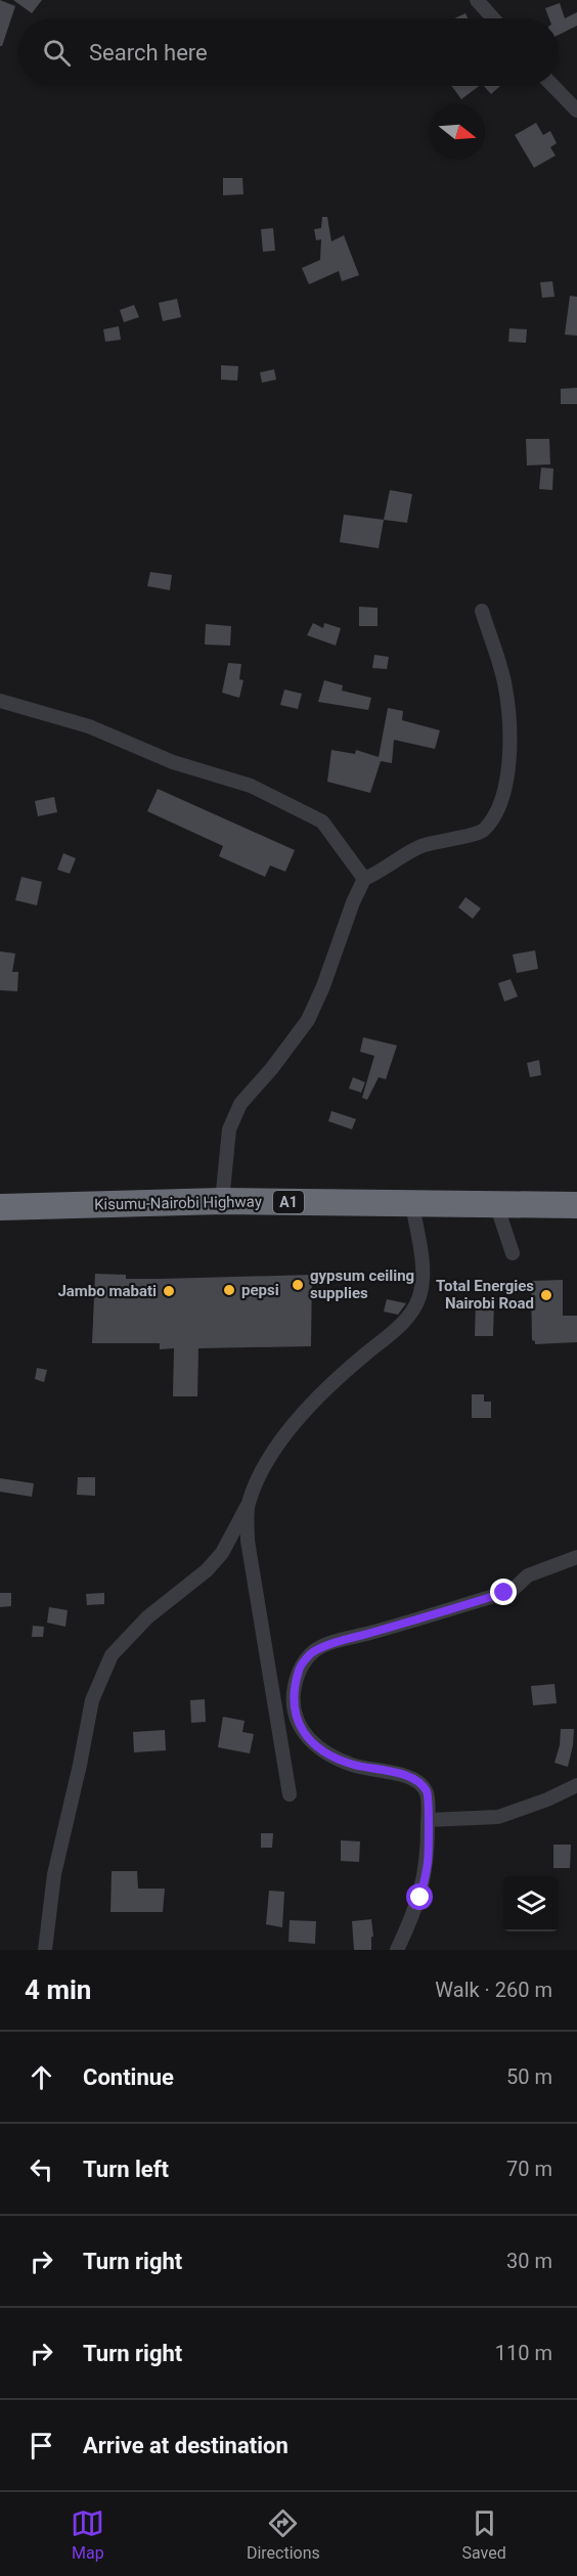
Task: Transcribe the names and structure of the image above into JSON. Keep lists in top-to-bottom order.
{
  "streets": {
    "highway": ["A1", "Kisumu-Nairobi Highway"]
  },
  "places": [
    "gypsum ceiling supplies",
    "pepsi",
    "Jambo mabati",
    "Total Energies Nairobi Road"
  ],
  "north": "right",
  "page": {
    "search": "Search here",
    "heading": ["4 min", "Walk · 260 m"],
    "list": [
      ["Continue", "50 m"],
      ["Turn left", "70 m"],
      ["Turn right", "30 m"],
      ["Turn right", "110 m"],
      "Arrive at destination"
    ],
    "nav": ["Map", "Directions", "Saved"]
  }
}
